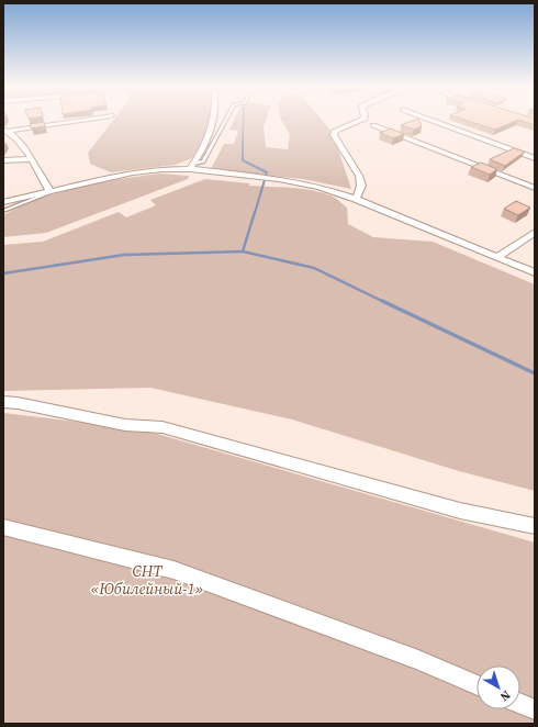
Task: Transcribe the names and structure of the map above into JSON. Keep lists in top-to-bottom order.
{
  "parks": ["СНТ «Юбилейный-1»"],
  "north": "bottom right"
}
